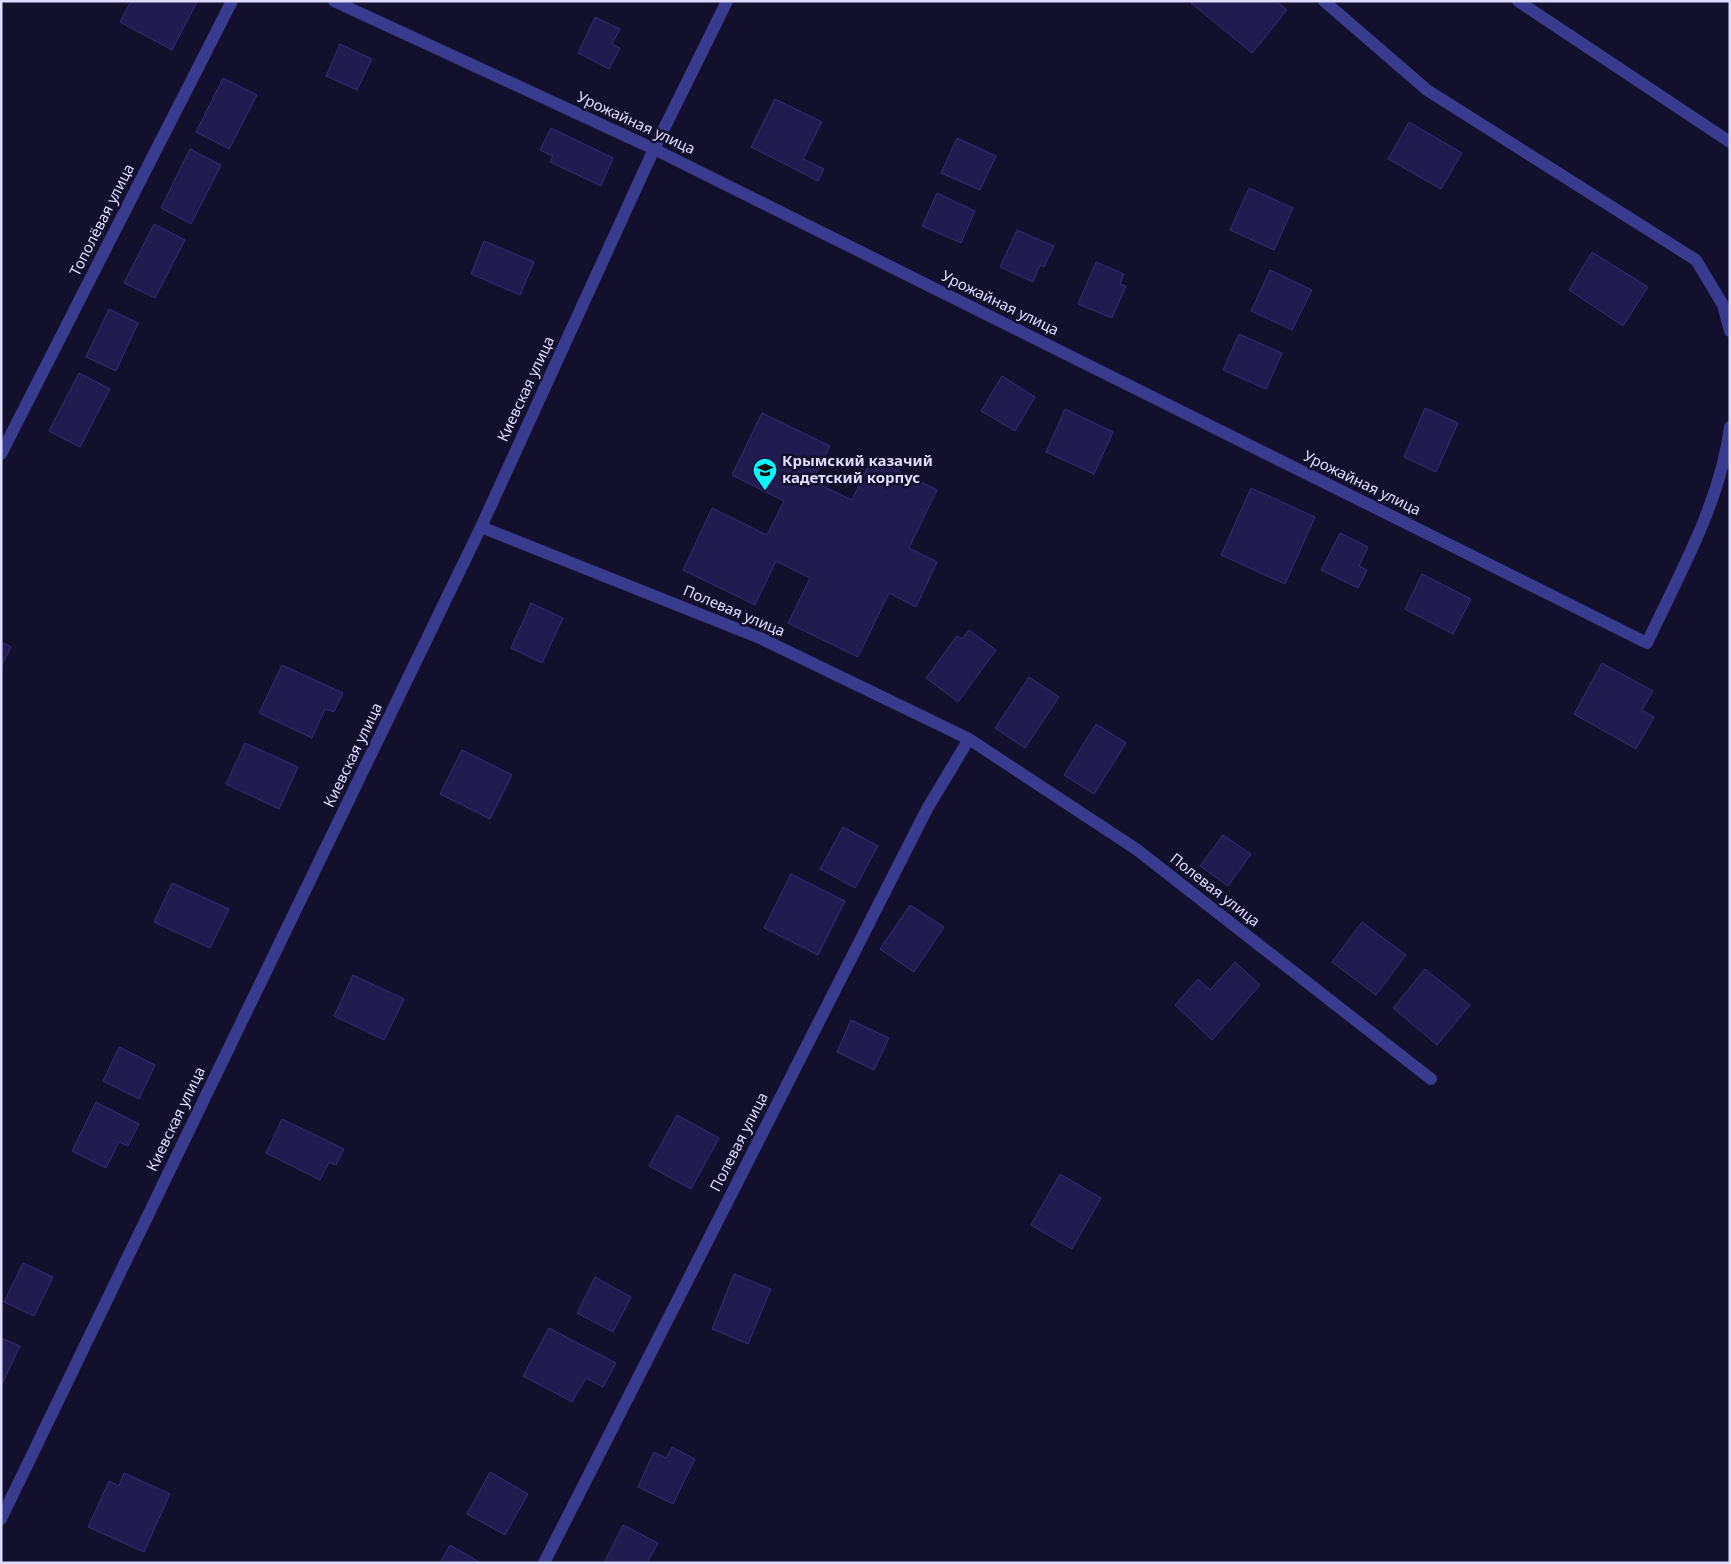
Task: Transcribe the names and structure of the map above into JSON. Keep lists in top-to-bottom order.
{
  "streets": {
    "street": [
      "Урожайная улица",
      "Тополёвая улица",
      "Киевская улица",
      "Полевая улица"
    ]
  },
  "crossings": [
    ["Урожайная улица", "Киевская улица"],
    ["Киевская улица", "Полевая улица"]
  ],
  "places": {
    "school or university": ["Крымский казачий кадетский корпус"]
  }
}
